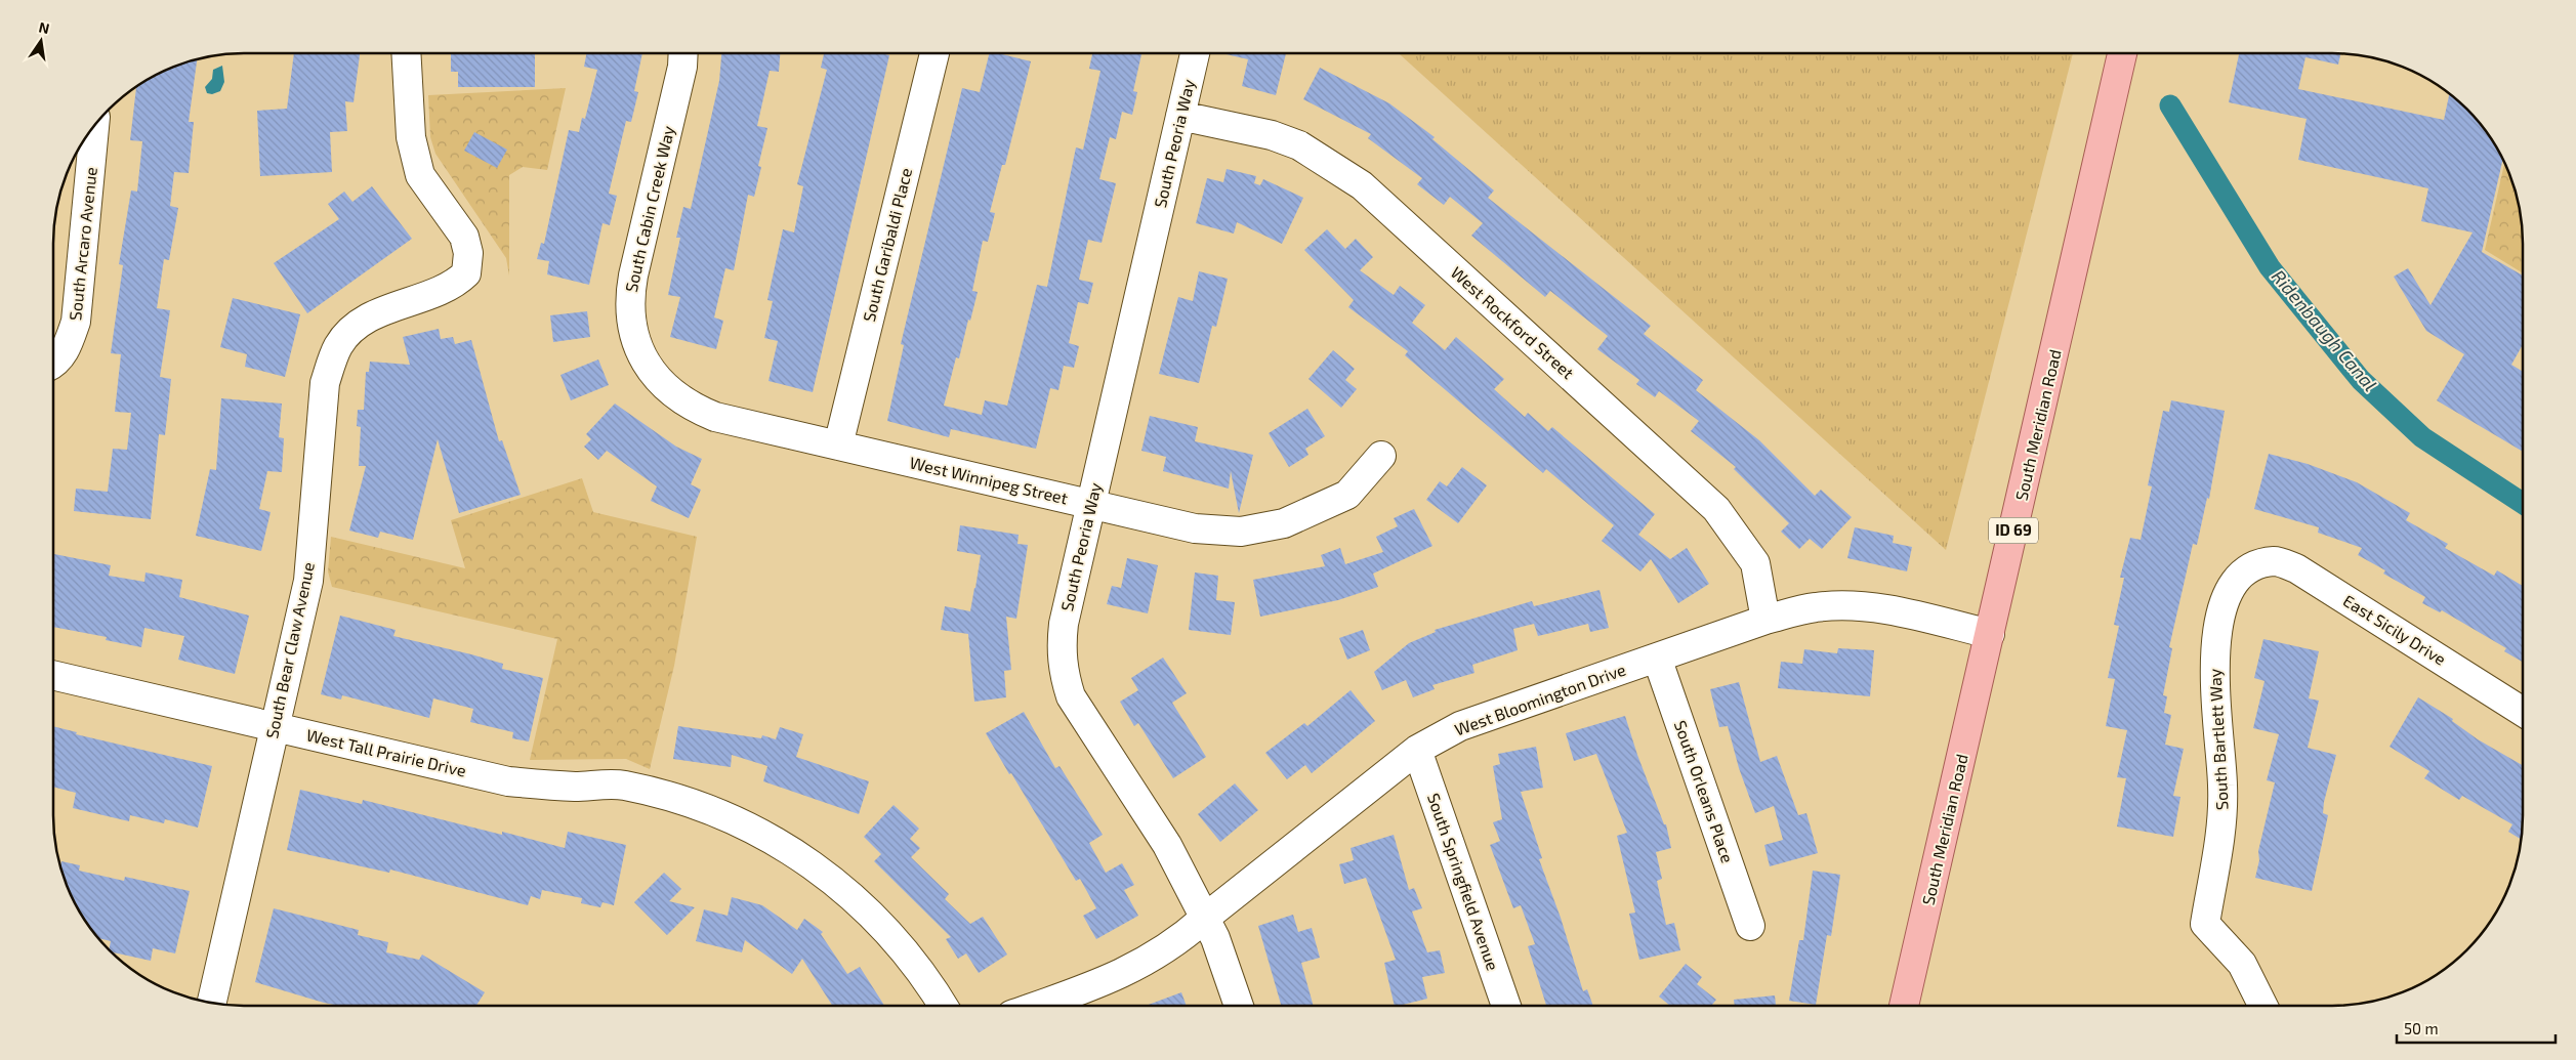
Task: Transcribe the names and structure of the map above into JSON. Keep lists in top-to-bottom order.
{
  "streets": {
    "main road": ["South Meridian Road", "ID 69"],
    "street": [
      "South Peoria Way",
      "South Cabin Creek Way",
      "South Arcaro Avenue",
      "South Garibaldi Place",
      "West Rockford Street",
      "West Winnipeg Street",
      "East Sicily Drive",
      "South Bear Claw Avenue",
      "West Bloomington Drive",
      "South Bartlett Way",
      "West Tall Prairie Drive",
      "South Orleans Place",
      "South Springfield Avenue"
    ]
  },
  "crossings": [
    ["South Peoria Way", "West Rockford Street"],
    ["South Peoria Way", "West Winnipeg Street"],
    ["South Peoria Way", "West Bloomington Drive"],
    ["South Cabin Creek Way", "West Winnipeg Street"],
    ["South Garibaldi Place", "West Winnipeg Street"],
    ["West Rockford Street", "West Bloomington Drive"],
    ["South Meridian Road", "West Bloomington Drive"],
    ["East Sicily Drive", "South Bartlett Way"],
    ["South Bear Claw Avenue", "West Tall Prairie Drive"],
    ["West Bloomington Drive", "South Orleans Place"],
    ["West Bloomington Drive", "South Springfield Avenue"]
  ],
  "water": ["Ridenbaugh Canal"],
  "scale_bar": "50 m",
  "north": "top"
}
